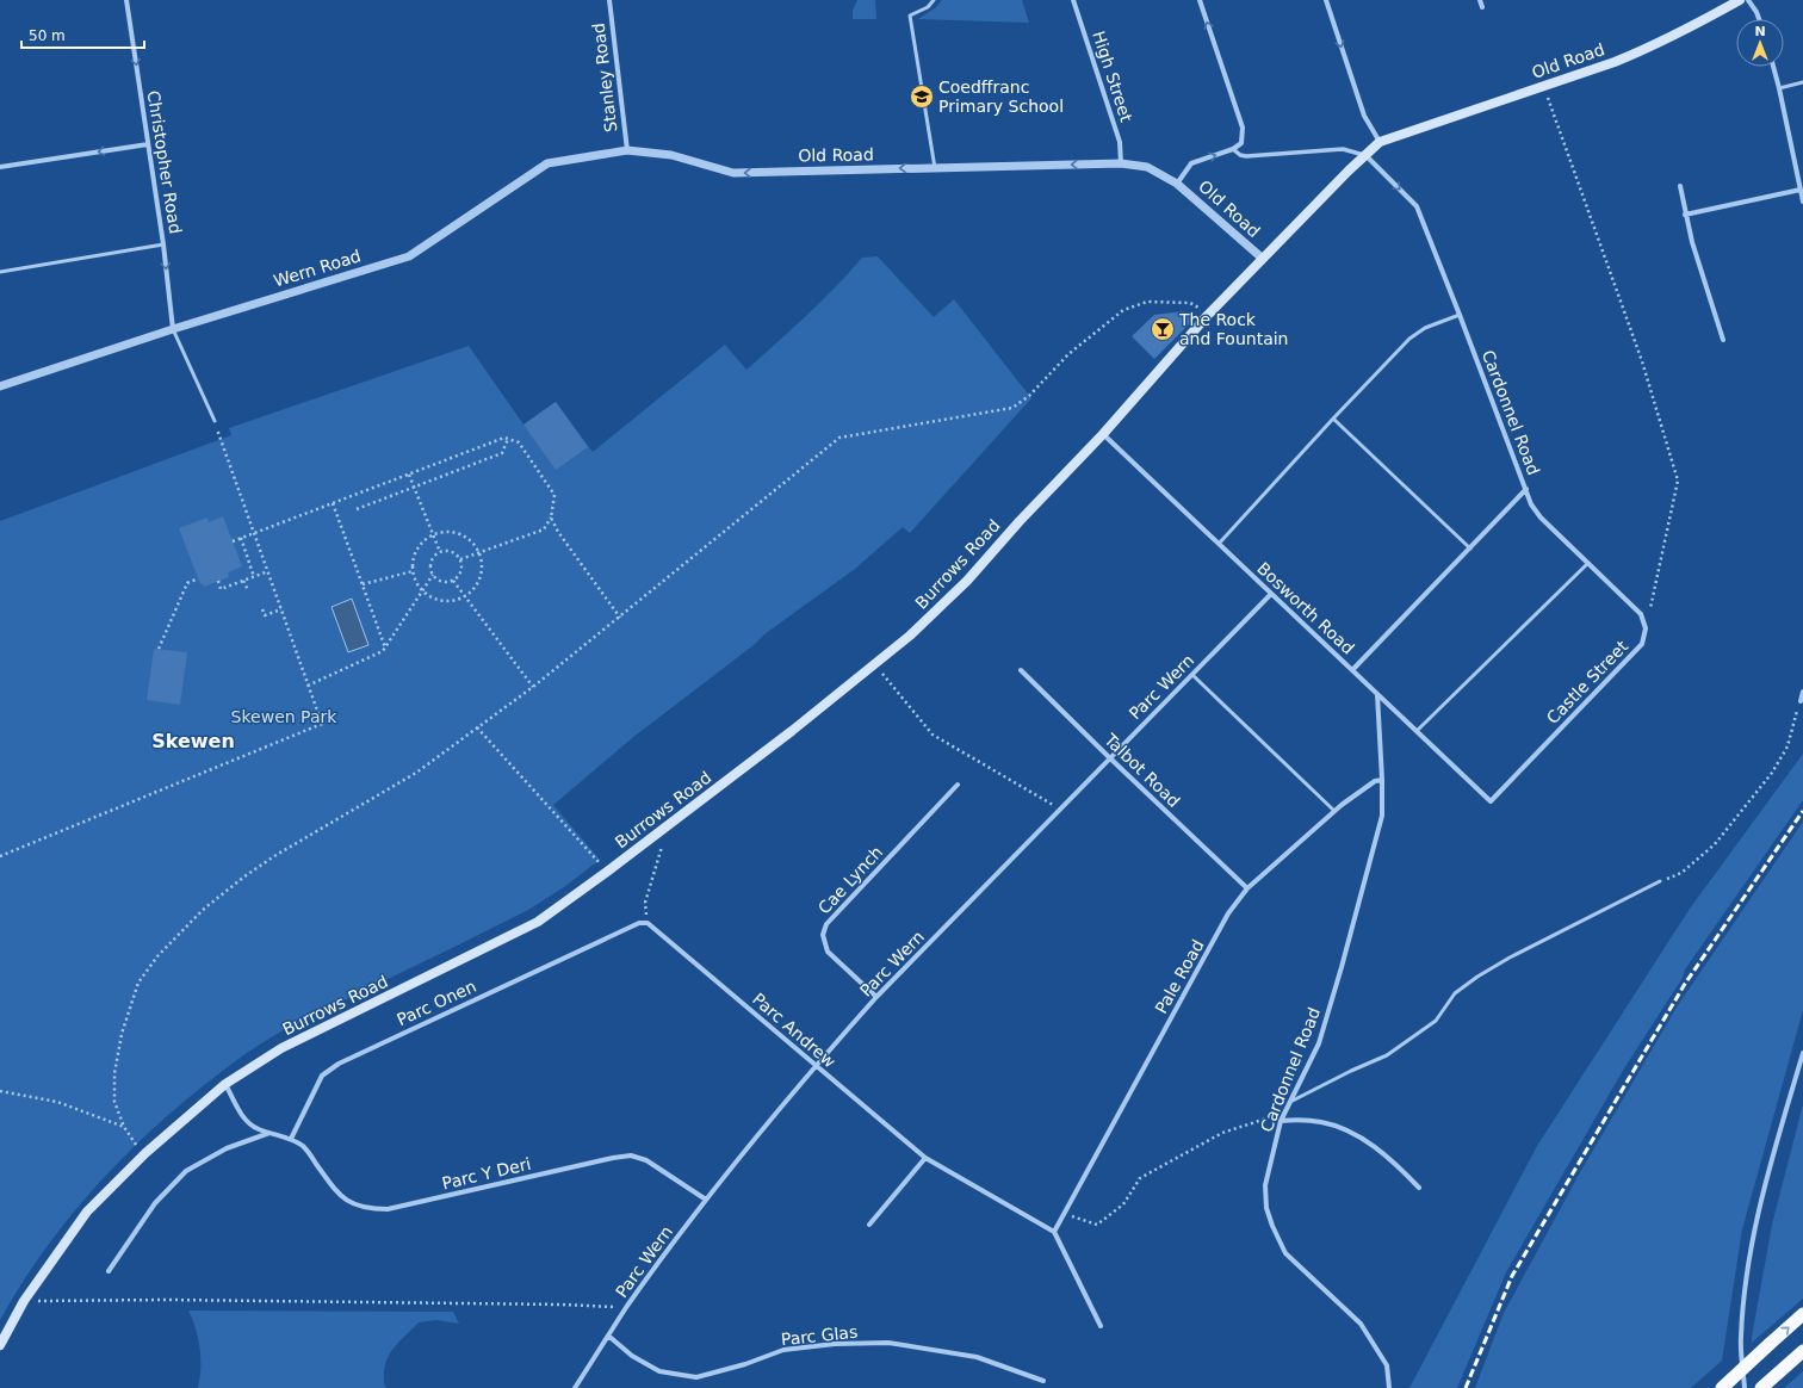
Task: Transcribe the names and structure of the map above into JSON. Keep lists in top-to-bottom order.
{
  "streets": {
    "main road": ["Old Road", "Burrows Road"],
    "street": [
      "High Street",
      "Stanley Road",
      "Christopher Road",
      "Wern Road",
      "Cardonnel Road",
      "Bosworth Road",
      "Castle Street",
      "Parc Wern",
      "Talbot Road",
      "Cae Lynch",
      "Pale Road",
      "Parc Onen",
      "Parc Andrew",
      "Parc Y Deri",
      "Parc Glas"
    ]
  },
  "crossings": [
    ["Old Road", "High Street"],
    ["Old Road", "Stanley Road"],
    ["Old Road", "Wern Road"],
    ["Old Road", "Cardonnel Road"],
    ["Old Road", "Burrows Road"],
    ["Stanley Road", "Wern Road"],
    ["Christopher Road", "Wern Road"],
    ["Cardonnel Road", "Bosworth Road"],
    ["Cardonnel Road", "Pale Road"],
    ["Burrows Road", "Bosworth Road"],
    ["Bosworth Road", "Castle Street"],
    ["Bosworth Road", "Parc Wern"],
    ["Parc Wern", "Talbot Road"],
    ["Parc Wern", "Cae Lynch"],
    ["Parc Wern", "Parc Andrew"],
    ["Parc Wern", "Parc Y Deri"],
    ["Parc Wern", "Parc Glas"],
    ["Talbot Road", "Pale Road"],
    ["Parc Onen", "Parc Andrew"],
    ["Parc Onen", "Parc Y Deri"]
  ],
  "one_way": ["Old Road", "Christopher Road"],
  "districts": ["Skewen"],
  "parks": ["Skewen Park"],
  "places": {
    "school or university": ["Coedffranc Primary School"],
    "bar": ["The Rock and Fountain"]
  },
  "scale_bar": "50 m",
  "north": "top"
}
